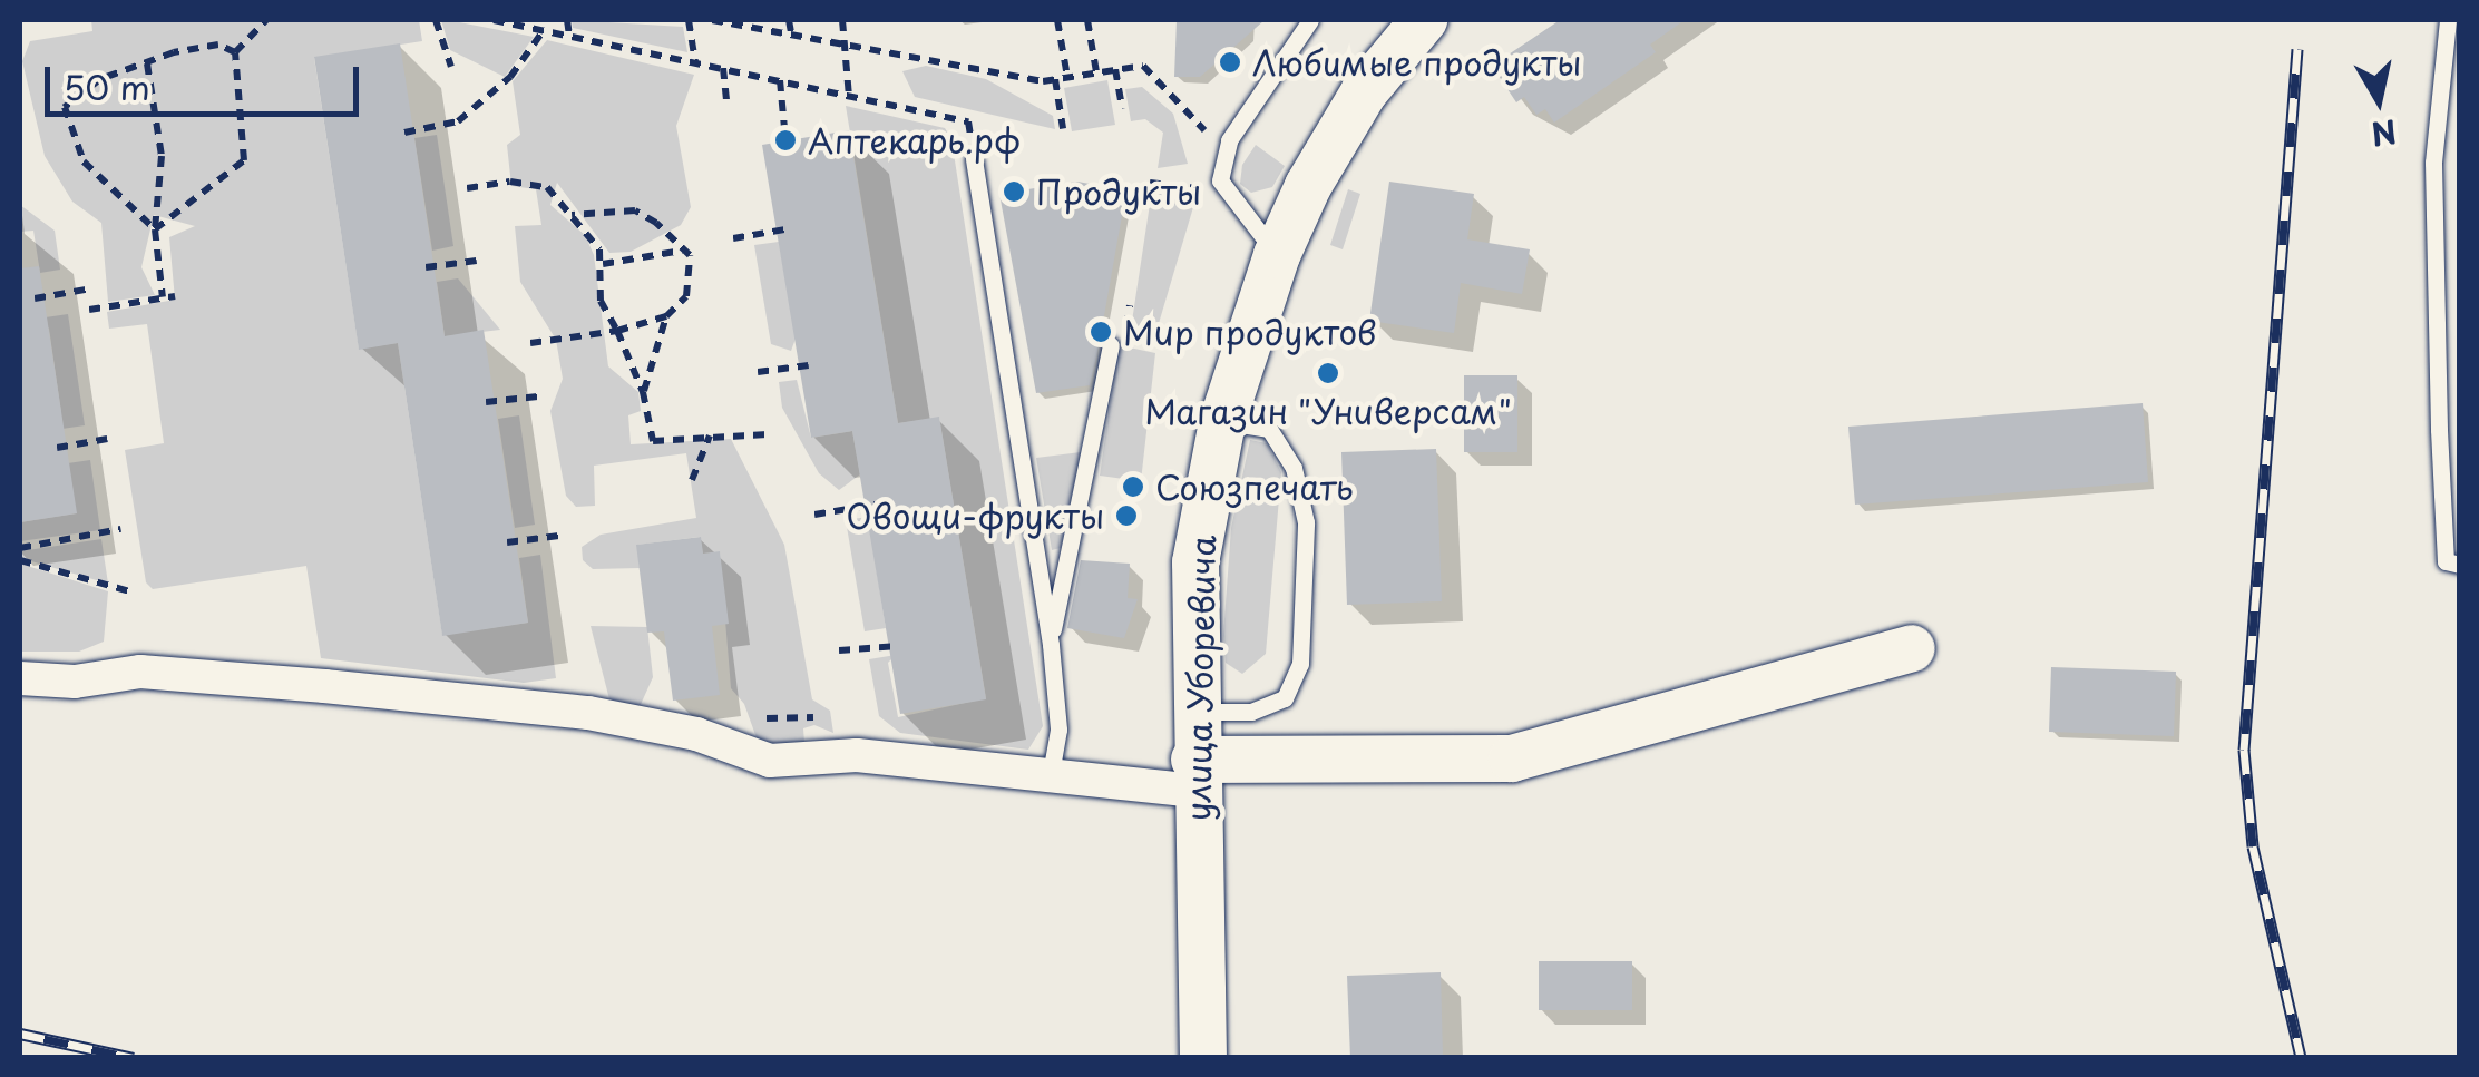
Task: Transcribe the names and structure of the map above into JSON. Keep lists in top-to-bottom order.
{
  "streets": {
    "main road": ["улица Уборевича"]
  },
  "places": [
    "Любимые продукты",
    "Аптекарь.рф",
    "Продукты",
    "Мир продуктов",
    "Магазин \"Универсам\"",
    "Союзпечать",
    "Овощи-фрукты"
  ],
  "scale_bar": "50 m",
  "north": "bottom"
}
